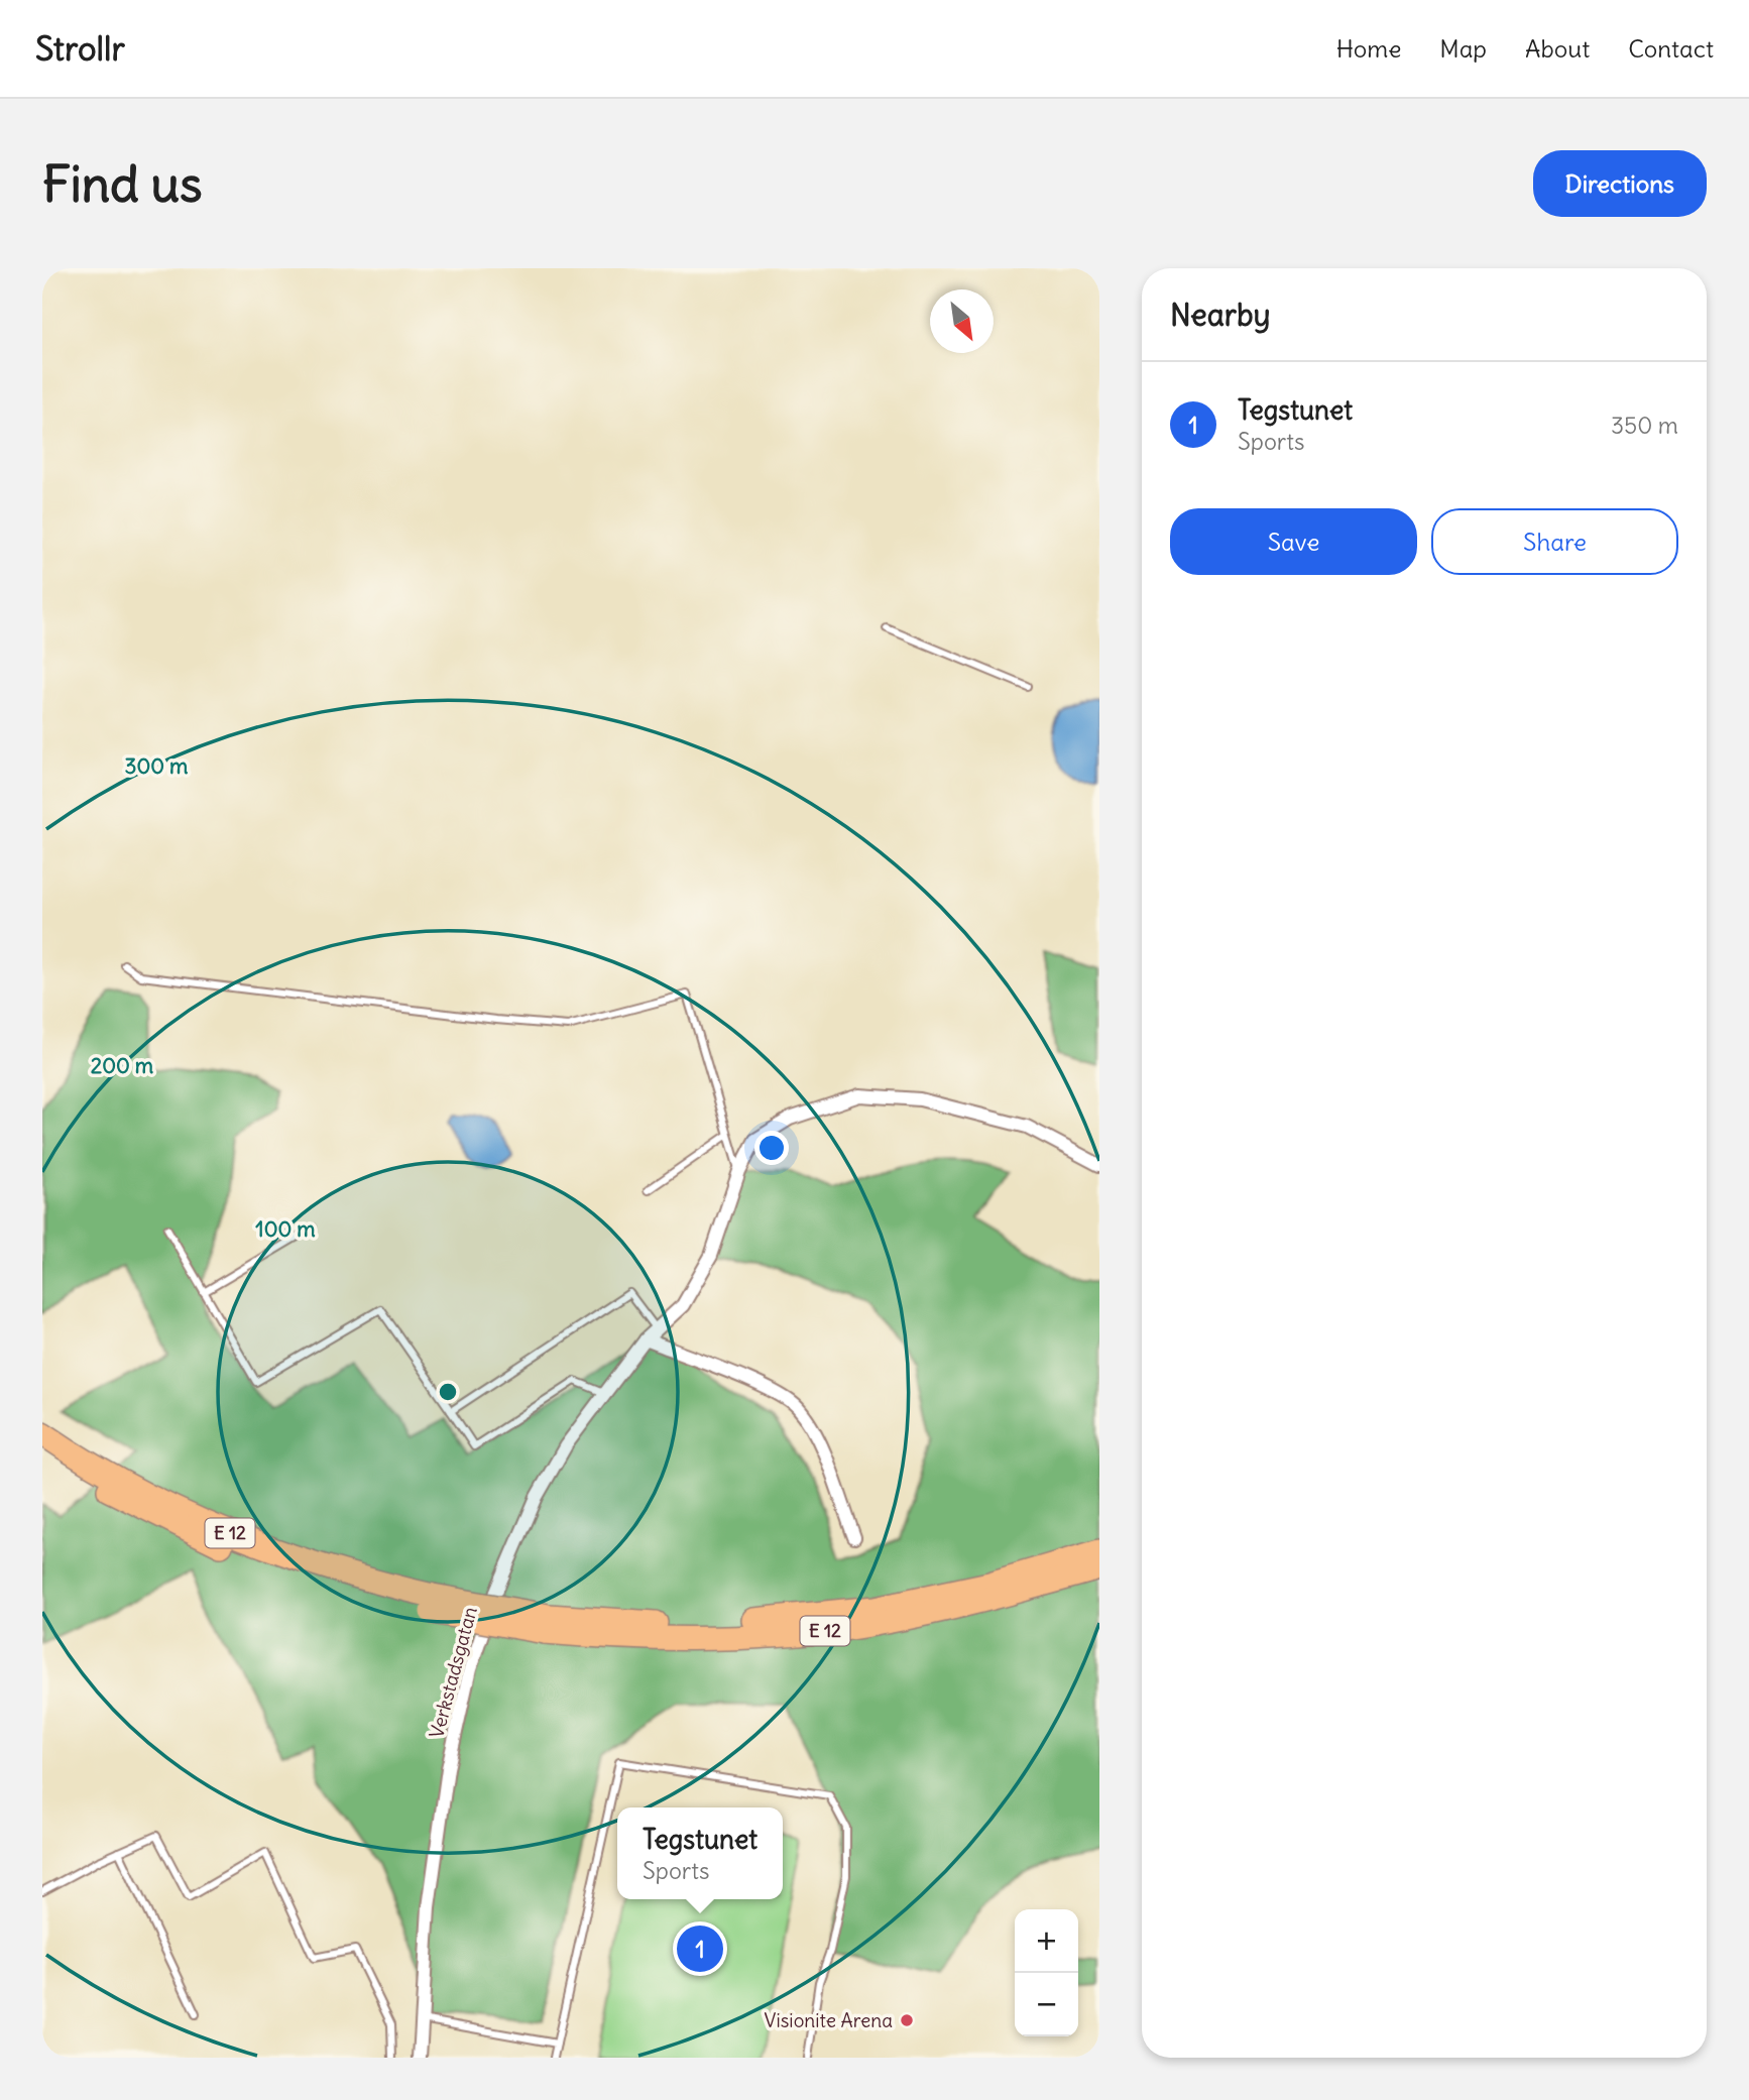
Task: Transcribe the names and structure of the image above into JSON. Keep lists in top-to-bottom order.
{
  "streets": {
    "highway": ["E 12"],
    "street": ["Verkstadsgatan"]
  },
  "places": ["Visionite Arena"],
  "north": "bottom right",
  "page": {
    "header": "Strollr",
    "nav": [
      "Home",
      "Map",
      "About",
      "Contact"
    ],
    "buttons": [
      "Directions",
      ["Save", "Share"]
    ],
    "title": "Find us",
    "heading": "Nearby",
    "list": [
      {
        "mark": "1",
        "name": "Tegstunet",
        "note": "Sports",
        "value": "350 m"
      }
    ],
    "popup": ["Tegstunet", "Sports"],
    "map_buttons": ["+", "−"],
    "pins": "1"
  },
  "rings": ["300 m", "200 m", "100 m"]
}
